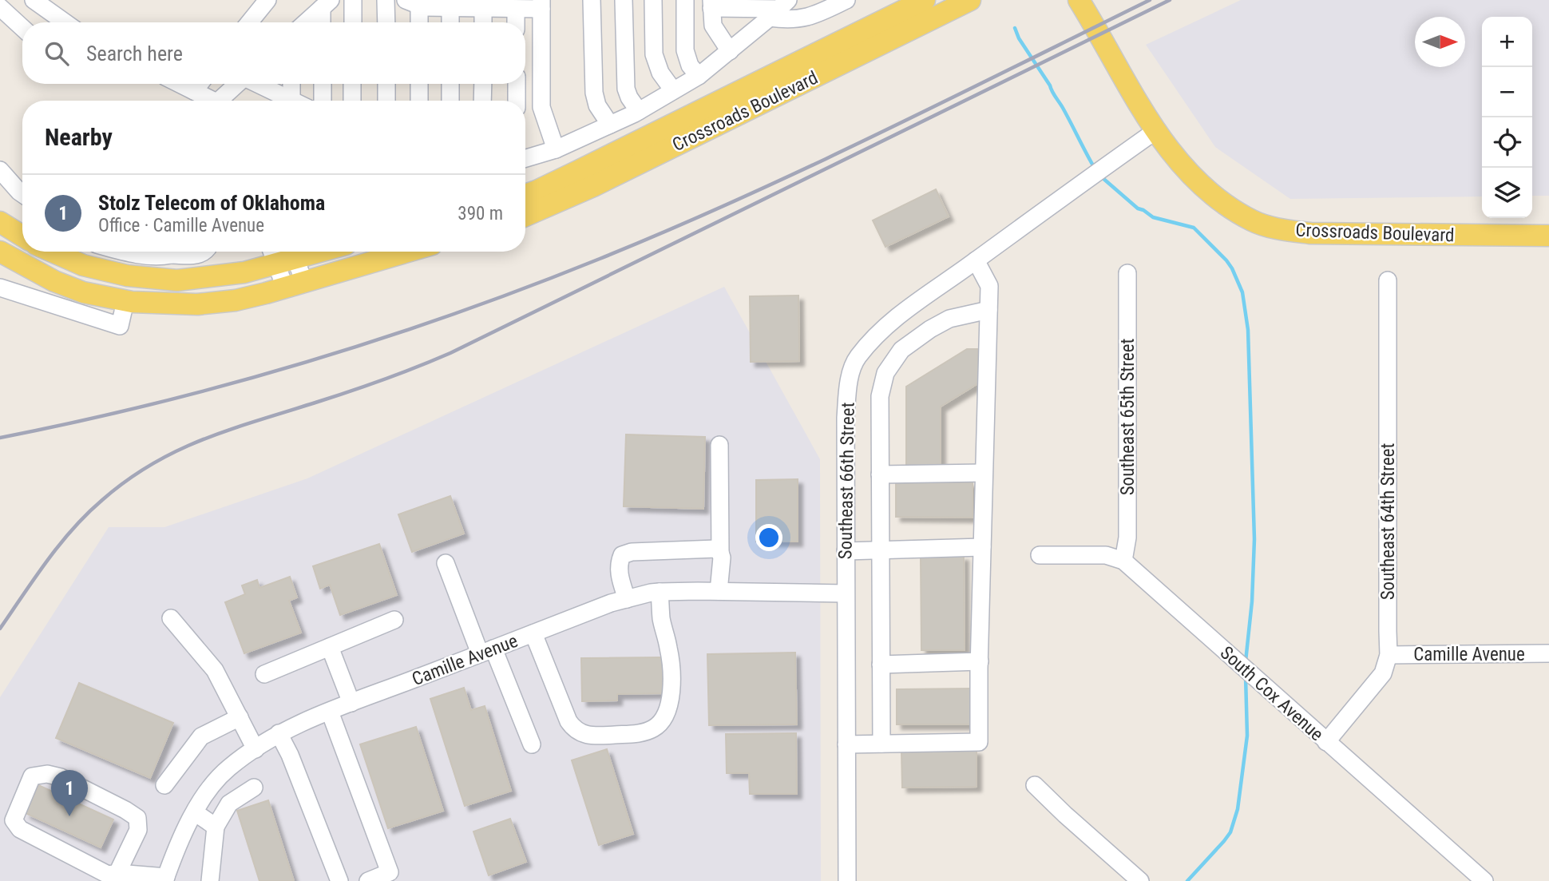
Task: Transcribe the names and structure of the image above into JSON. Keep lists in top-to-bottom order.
{
  "streets": {
    "main road": ["Crossroads Boulevard"],
    "street": [
      "Southeast 65th Street",
      "Southeast 66th Street",
      "Southeast 64th Street",
      "Camille Avenue",
      "South Cox Avenue"
    ]
  },
  "crossings": [
    ["Crossroads Boulevard", "Southeast 66th Street"],
    ["Southeast 65th Street", "South Cox Avenue"],
    ["Southeast 66th Street", "Camille Avenue"],
    ["Southeast 64th Street", "Camille Avenue"],
    ["Southeast 64th Street", "South Cox Avenue"]
  ],
  "north": "right",
  "page": {
    "map_buttons": ["+", "−"],
    "search": "Search here",
    "heading": "Nearby",
    "list": [
      {
        "mark": "1",
        "name": "Stolz Telecom of Oklahoma",
        "note": "Office · Camille Avenue",
        "value": "390 m"
      }
    ],
    "pins": "1"
  }
}
